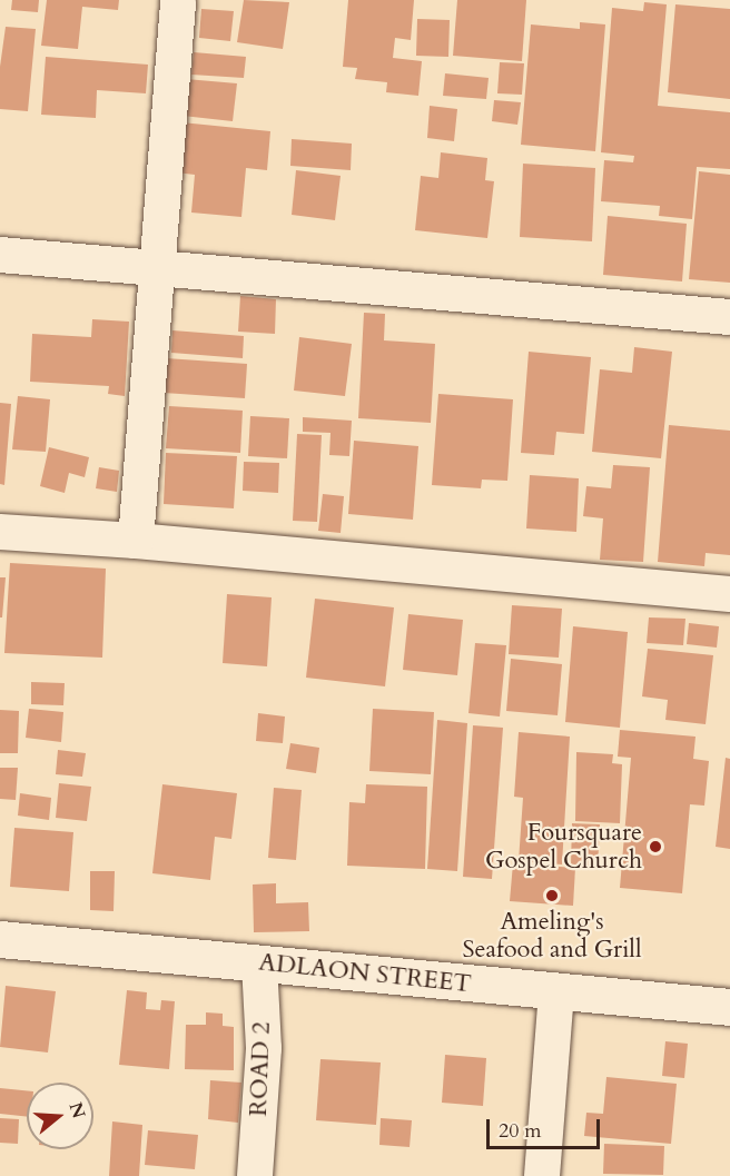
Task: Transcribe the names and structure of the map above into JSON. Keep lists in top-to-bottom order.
{
  "streets": {
    "street": ["ADLAON STREET", "ROAD 2"]
  },
  "crossings": [
    ["ADLAON STREET", "ROAD 2"]
  ],
  "places": ["Foursquare Gospel Church", "Ameling's Seafood and Grill"],
  "scale_bar": "20 m",
  "north": "right"
}
